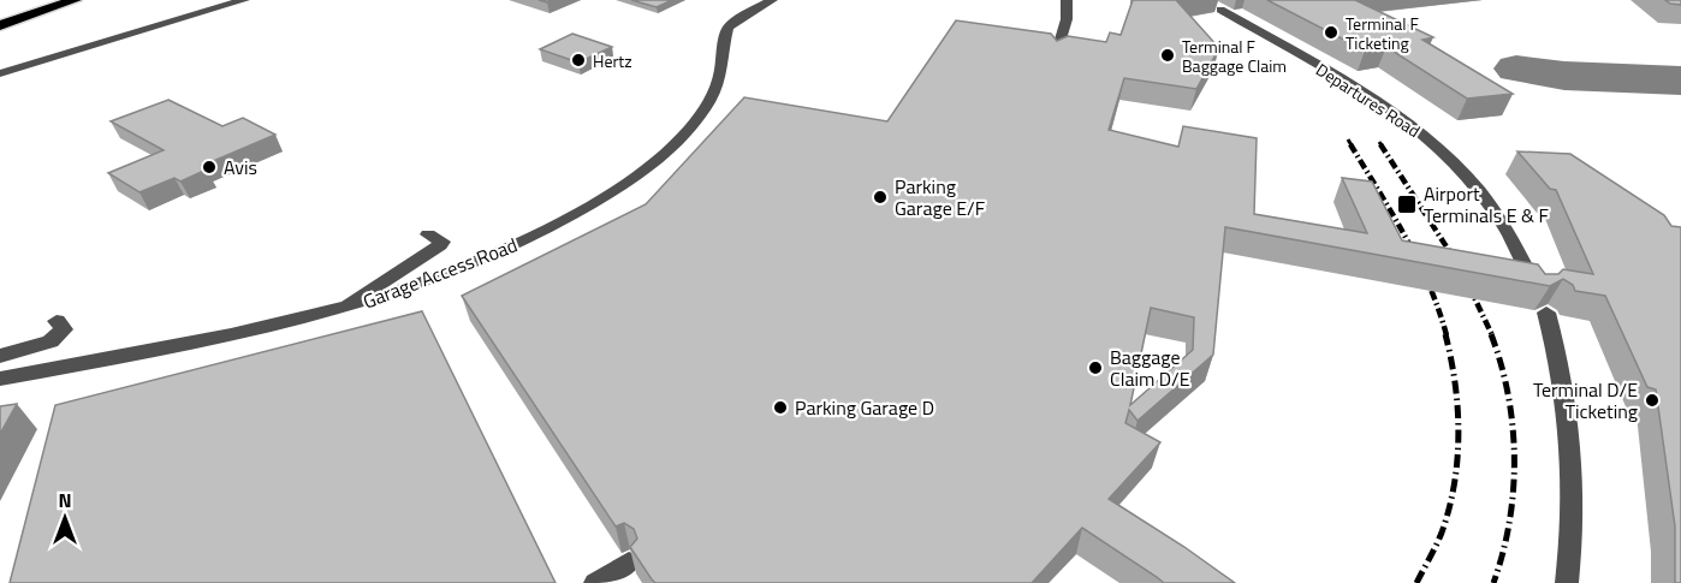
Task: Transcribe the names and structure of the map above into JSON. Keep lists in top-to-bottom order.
{
  "streets": {
    "street": ["Departures Road", "Garage Access Road"]
  },
  "places": {
    "other": [
      "Terminal F Ticketing",
      "Terminal F Baggage Claim",
      "Hertz",
      "Avis",
      "Parking Garage E/F",
      "Baggage Claim D/E",
      "Terminal D/E Ticketing",
      "Parking Garage D"
    ],
    "transit": ["Airport Terminals E & F"]
  },
  "north": "top"
}
